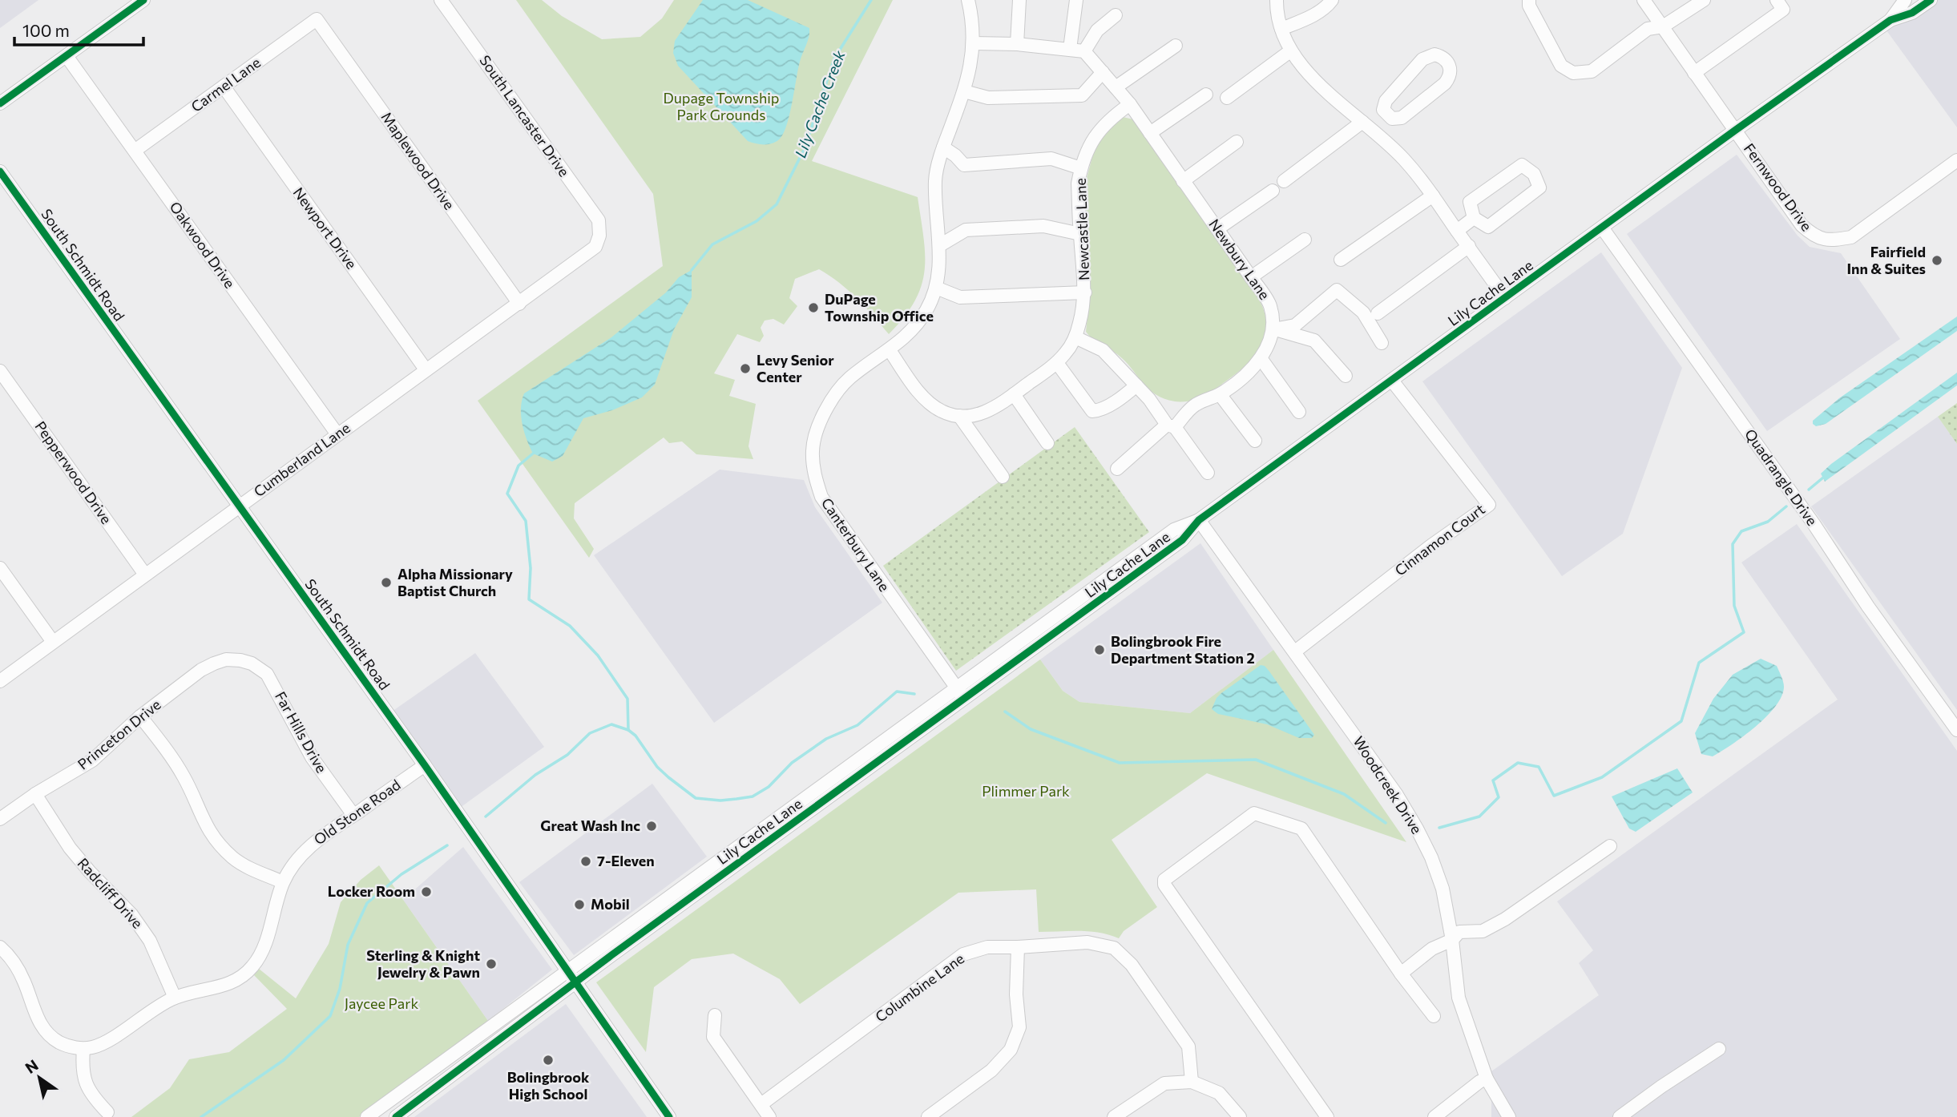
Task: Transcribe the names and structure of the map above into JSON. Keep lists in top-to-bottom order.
{
  "streets": {
    "street": [
      "Carmel Lane",
      "South Lancaster Drive",
      "Maplewood Drive",
      "Fernwood Drive",
      "Newport Drive",
      "Newcastle Lane",
      "Oakwood Drive",
      "Newbury Lane",
      "South Schmidt Road",
      "Lily Cache Lane",
      "Cumberland Lane",
      "Pepperwood Drive",
      "Quadrangle Drive",
      "Cinnamon Court",
      "Canterbury Lane",
      "Far Hills Drive",
      "Princeton Drive",
      "Woodcreek Drive",
      "Old Stone Road",
      "Radcliff Drive",
      "Columbine Lane"
    ]
  },
  "crossings": [
    ["Carmel Lane", "Maplewood Drive"],
    ["Carmel Lane", "Newport Drive"],
    ["Carmel Lane", "Oakwood Drive"],
    ["South Lancaster Drive", "Cumberland Lane"],
    ["Maplewood Drive", "Cumberland Lane"],
    ["Fernwood Drive", "Lily Cache Lane"],
    ["Newport Drive", "Cumberland Lane"],
    ["Newcastle Lane", "Newbury Lane"],
    ["Oakwood Drive", "Cumberland Lane"],
    ["South Schmidt Road", "Lily Cache Lane"],
    ["South Schmidt Road", "Cumberland Lane"],
    ["South Schmidt Road", "Old Stone Road"],
    ["Lily Cache Lane", "Quadrangle Drive"],
    ["Lily Cache Lane", "Cinnamon Court"],
    ["Lily Cache Lane", "Canterbury Lane"],
    ["Lily Cache Lane", "Woodcreek Drive"],
    ["Cumberland Lane", "Pepperwood Drive"],
    ["Cinnamon Court", "Woodcreek Drive"],
    ["Far Hills Drive", "Princeton Drive"],
    ["Far Hills Drive", "Old Stone Road"],
    ["Princeton Drive", "Radcliff Drive"],
    ["Old Stone Road", "Radcliff Drive"]
  ],
  "water": ["Lily Cache Creek"],
  "parks": ["Dupage Township Park Grounds", "Plimmer Park", "Jaycee Park"],
  "places": [
    "Fairfield Inn & Suites",
    "DuPage Township Office",
    "Levy Senior Center",
    "Alpha Missionary Baptist Church",
    "Bolingbrook Fire Department Station 2",
    "Great Wash Inc",
    "7-Eleven",
    "Locker Room",
    "Mobil",
    "Sterling & Knight Jewelry & Pawn",
    "Bolingbrook High School"
  ],
  "scale_bar": "100 m",
  "north": "top left"
}
